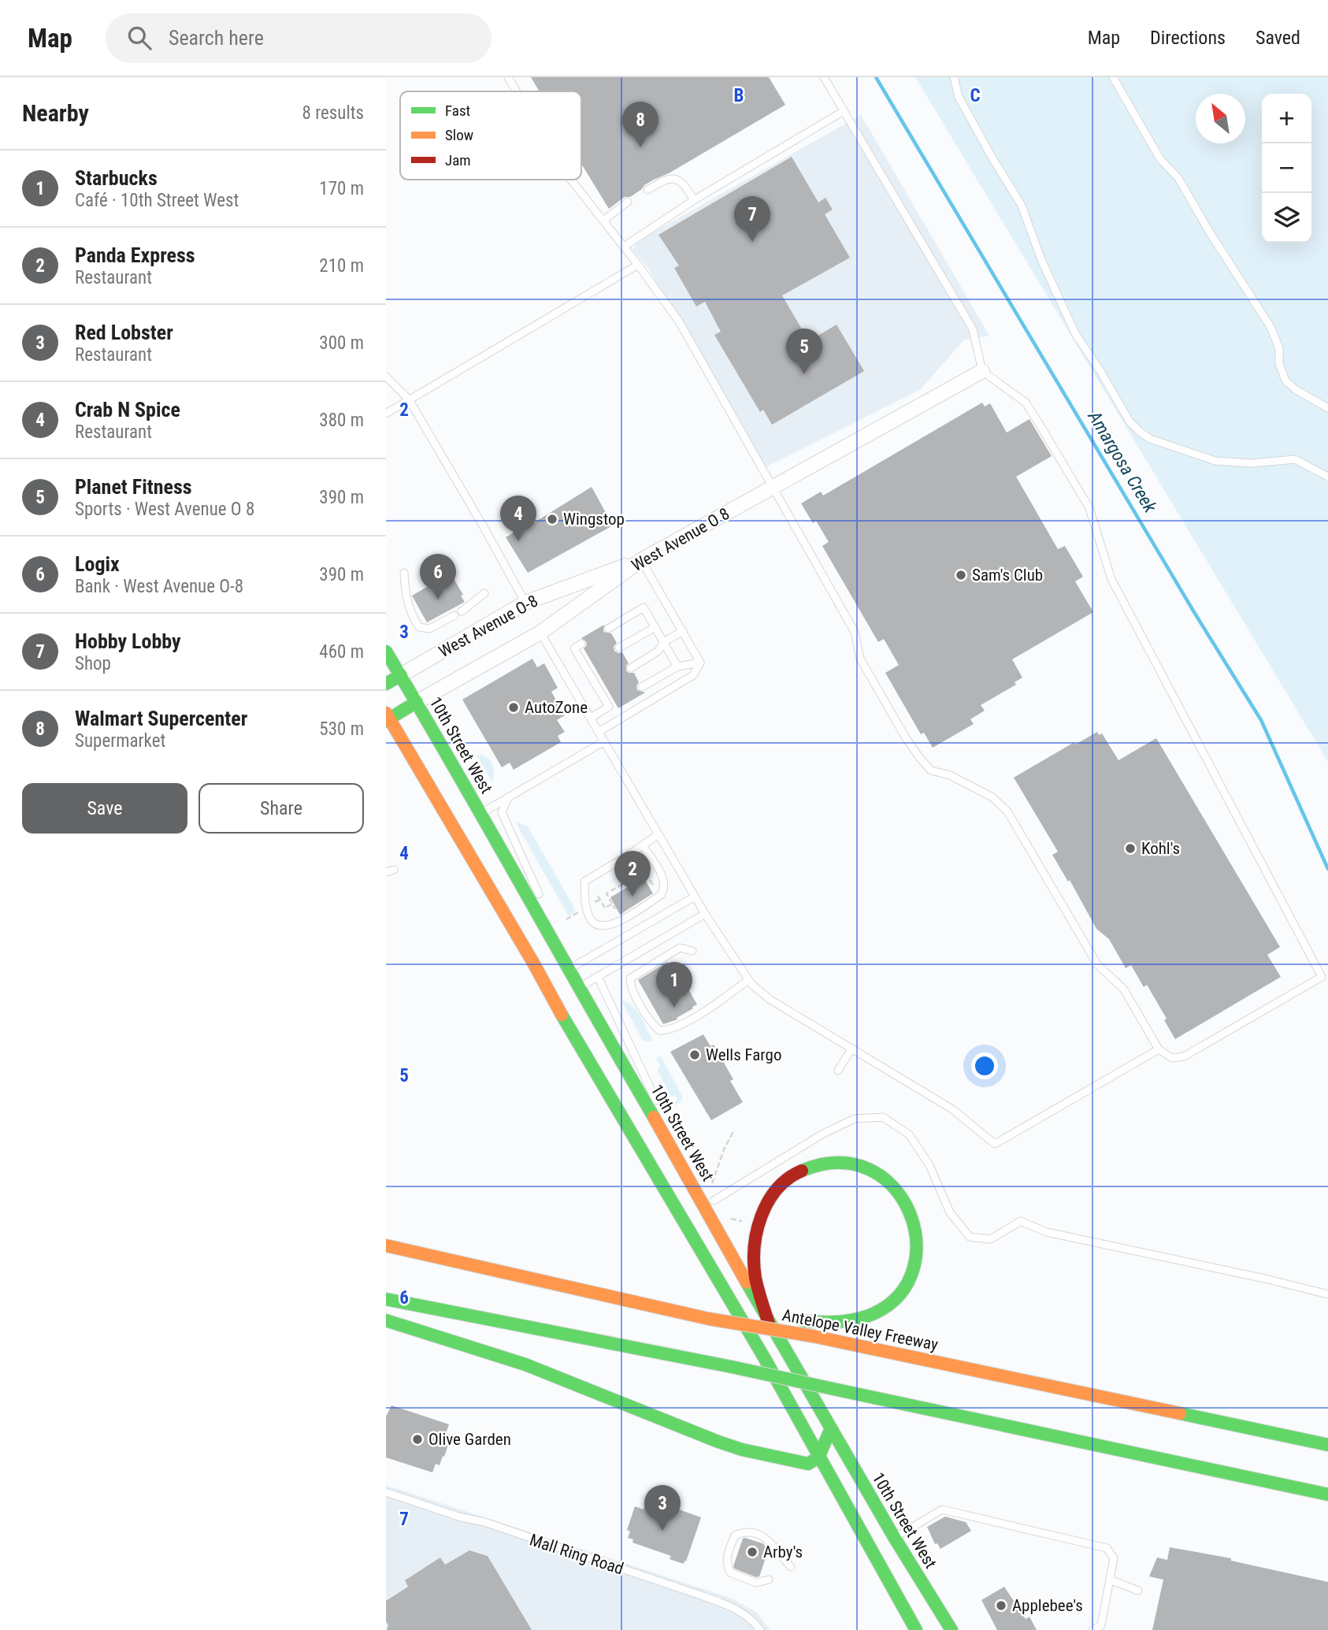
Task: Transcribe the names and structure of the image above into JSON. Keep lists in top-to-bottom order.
{
  "streets": {
    "main road": ["West Avenue O 8", "10th Street West", "Antelope Valley Freeway"],
    "street": ["West Avenue O-8"],
    "lane": ["Mall Ring Road"]
  },
  "crossings": [
    ["West Avenue O 8", "West Avenue O-8"],
    ["West Avenue O 8", "10th Street West"],
    ["West Avenue O-8", "10th Street West"]
  ],
  "water": ["Amargosa Creek"],
  "places": [
    "Wingstop",
    "Sam's Club",
    "AutoZone",
    "Kohl's",
    "Wells Fargo",
    "Olive Garden",
    "Arby's",
    "Applebee's"
  ],
  "legend": ["Fast", "Slow", "Jam"],
  "north": "top left",
  "page": {
    "header": "Map",
    "search": "Search here",
    "nav": ["Map", "Directions", "Saved"],
    "heading": ["Nearby", "8 results"],
    "map_buttons": ["+", "−"],
    "pins": [
      "8",
      "7",
      "5",
      "4",
      "6",
      "2",
      "1",
      "3"
    ],
    "list": [
      {
        "mark": "1",
        "name": "Starbucks",
        "note": "Café · 10th Street West",
        "value": "170 m"
      },
      {
        "mark": "2",
        "name": "Panda Express",
        "note": "Restaurant",
        "value": "210 m"
      },
      {
        "mark": "3",
        "name": "Red Lobster",
        "note": "Restaurant",
        "value": "300 m"
      },
      {
        "mark": "4",
        "name": "Crab N Spice",
        "note": "Restaurant",
        "value": "380 m"
      },
      {
        "mark": "5",
        "name": "Planet Fitness",
        "note": "Sports · West Avenue O 8",
        "value": "390 m"
      },
      {
        "mark": "6",
        "name": "Logix",
        "note": "Bank · West Avenue O-8",
        "value": "390 m"
      },
      {
        "mark": "7",
        "name": "Hobby Lobby",
        "note": "Shop",
        "value": "460 m"
      },
      {
        "mark": "8",
        "name": "Walmart Supercenter",
        "note": "Supermarket",
        "value": "530 m"
      }
    ],
    "buttons": ["Save", "Share"]
  },
  "grid": {
    "columns": ["B", "C"],
    "rows": [
      "2",
      "3",
      "4",
      "5",
      "6",
      "7"
    ]
  }
}
